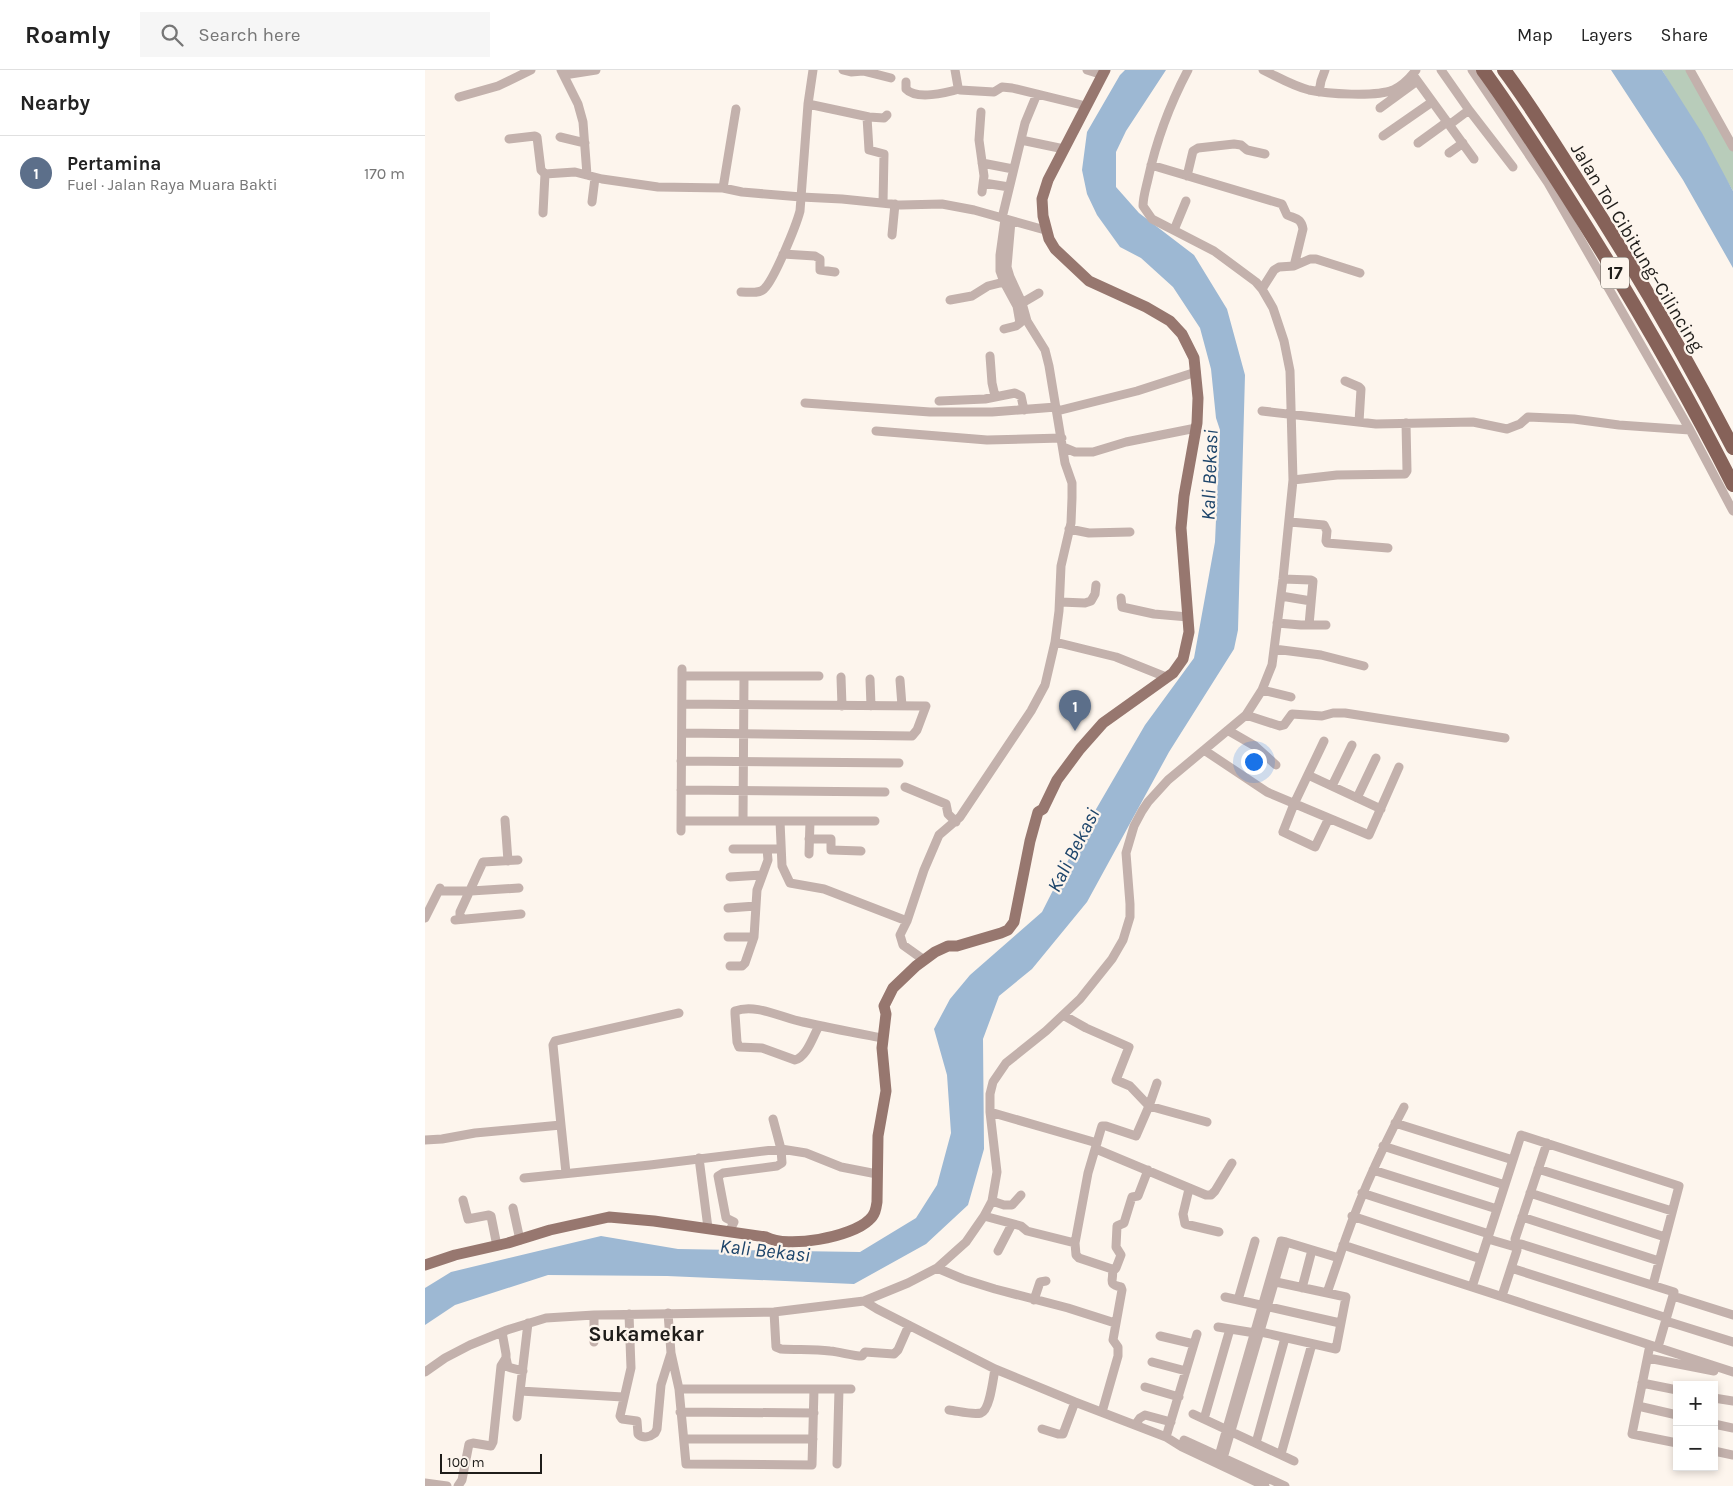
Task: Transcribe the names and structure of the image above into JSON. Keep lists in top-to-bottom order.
{
  "streets": {
    "highway": ["Jalan Tol Cibitung–Cilincing", "17"]
  },
  "districts": ["Sukamekar"],
  "water": ["Kali Bekasi"],
  "scale_bar": "100 m",
  "page": {
    "header": "Roamly",
    "search": "Search here",
    "nav": ["Map", "Layers", "Share"],
    "heading": "Nearby",
    "list": [
      {
        "mark": "1",
        "name": "Pertamina",
        "note": "Fuel · Jalan Raya Muara Bakti",
        "value": "170 m"
      }
    ],
    "pins": "1",
    "map_buttons": ["+", "−"],
    "scale": "100 m"
  }
}
